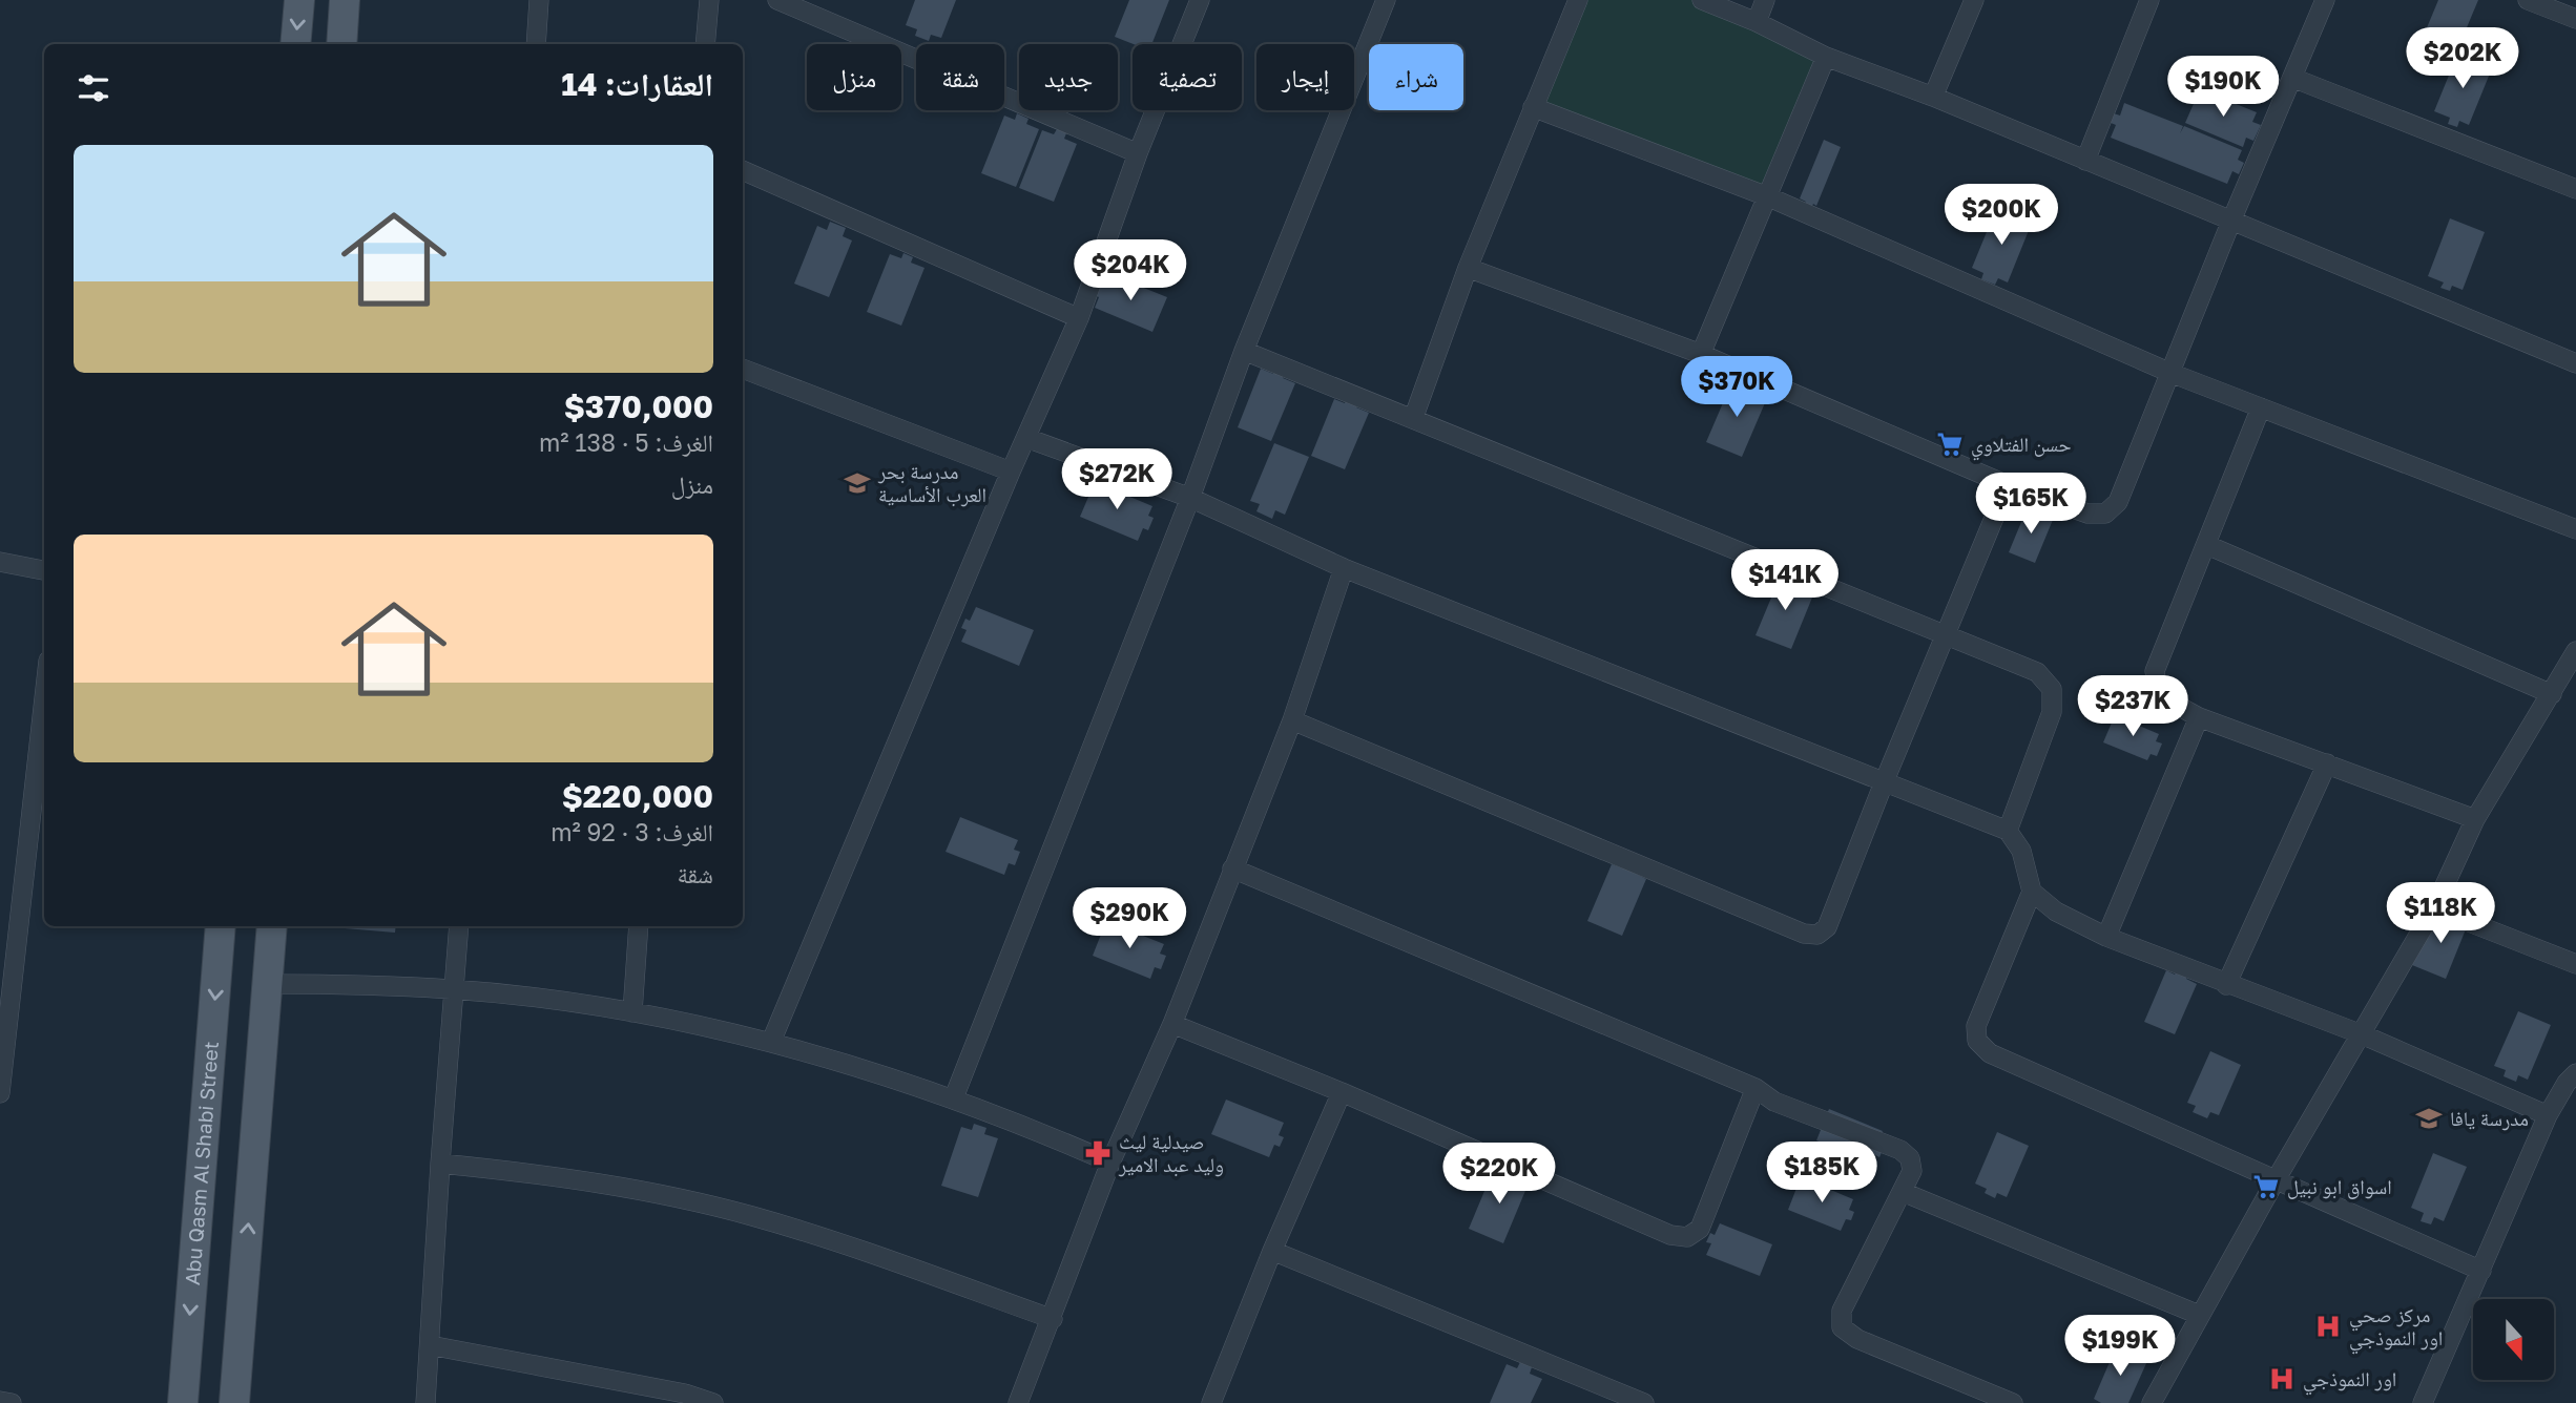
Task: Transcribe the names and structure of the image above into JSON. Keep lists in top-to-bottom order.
{
  "streets": {
    "main road": ["Abu Qasm Al Shabi Street"]
  },
  "places": {
    "supermarket": ["حسن الفتلاوي", "اسواق ابو نبيل"],
    "school or university": ["مدرسة بحر العرب الأساسية", "مدرسة يافا"],
    "pharmacy": ["صيدلية ليث وليد عبد الامير"],
    "hospital": ["مركز صحي اور النموذجي", "اور النموذجي"]
  },
  "north": "bottom",
  "page": {
    "price": [
      "$202K",
      "$190K",
      "$200K",
      "$204K",
      "$370K",
      "$272K",
      "$165K",
      "$141K",
      "$237K",
      "$118K",
      "$290K",
      "$185K",
      "$220K",
      "$199K"
    ],
    "chip": [
      "شراء",
      "إيجار",
      "تصفية",
      "جديد",
      "شقة",
      "منزل"
    ],
    "heading": "العقارات: 14",
    "list": [
      {
        "name": "$370,000",
        "note": "الغرف: 5 · 138 m² · منزل"
      },
      {
        "name": "$220,000",
        "note": "الغرف: 3 · 92 m² · شقة"
      }
    ]
  }
}
